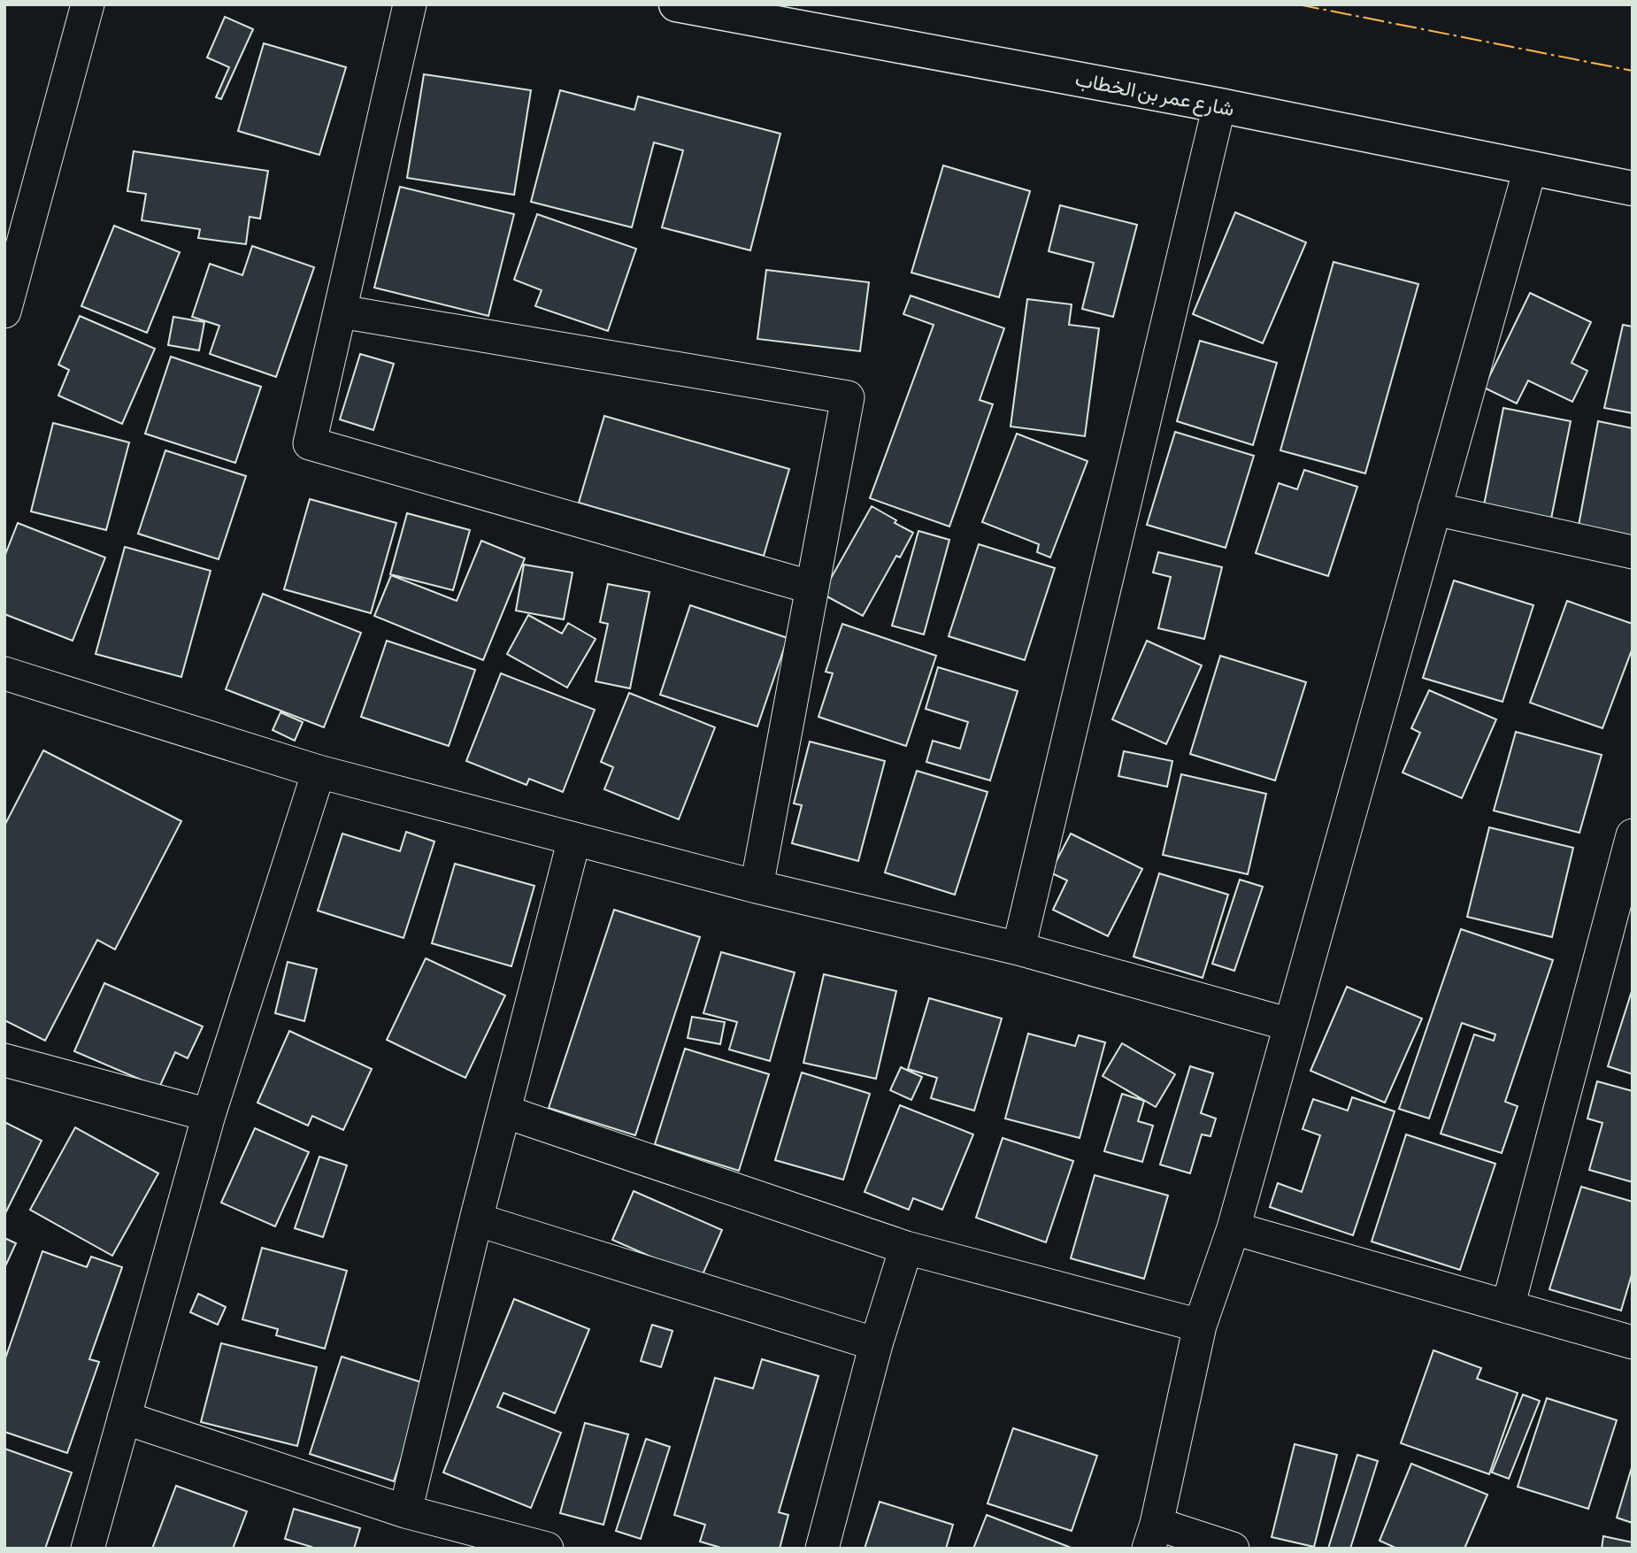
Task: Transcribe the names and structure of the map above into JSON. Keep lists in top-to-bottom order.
{
  "streets": {
    "main road": ["شارع عمر بن الخطاب"]
  }
}
